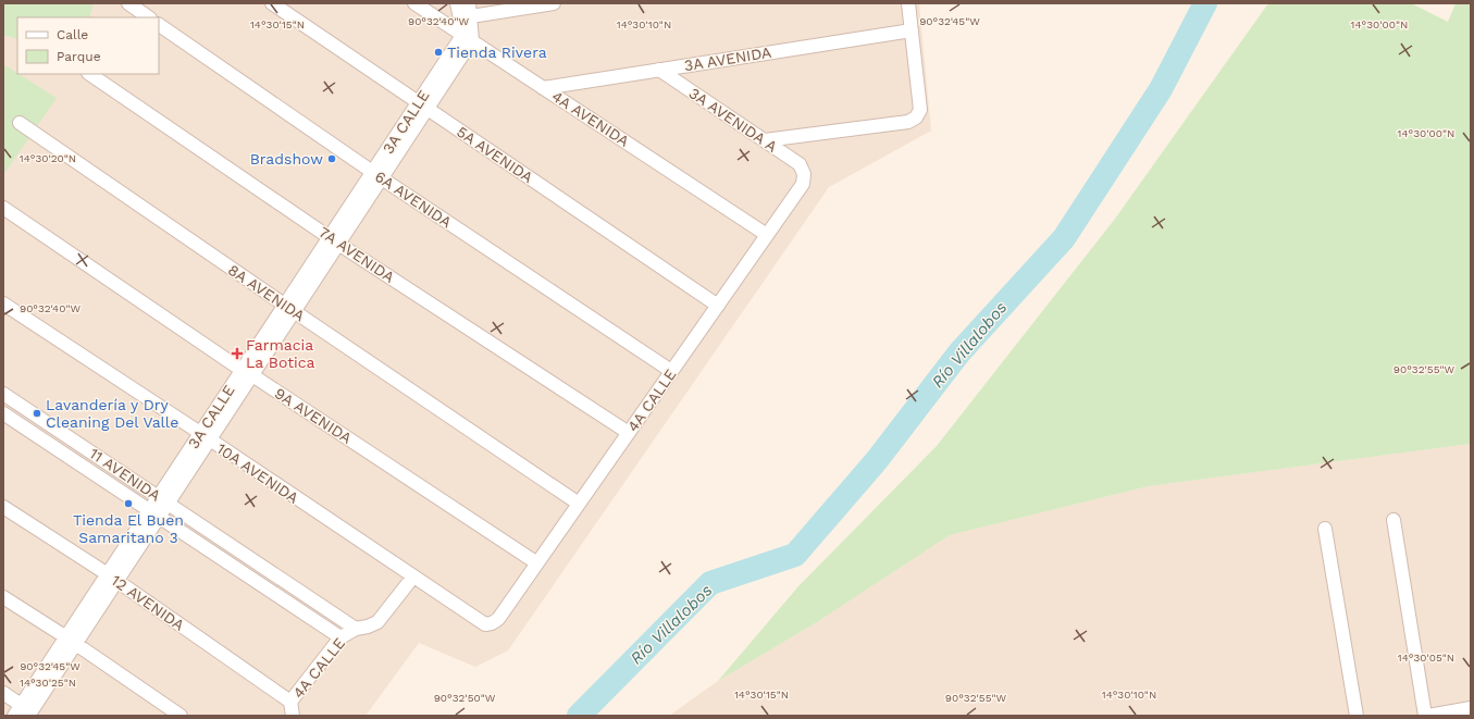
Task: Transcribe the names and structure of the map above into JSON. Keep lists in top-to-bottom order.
{
  "streets": {
    "street": [
      "3A AVENIDA",
      "4A AVENIDA",
      "3A AVENIDA A",
      "3A CALLE",
      "5A AVENIDA",
      "6A AVENIDA",
      "7A AVENIDA",
      "8A AVENIDA",
      "4A CALLE",
      "9A AVENIDA",
      "10A AVENIDA",
      "11 AVENIDA",
      "12 AVENIDA"
    ]
  },
  "crossings": [
    ["3A AVENIDA", "4A AVENIDA"],
    ["3A AVENIDA", "3A AVENIDA A"],
    ["4A AVENIDA", "3A CALLE"],
    ["4A AVENIDA", "4A CALLE"],
    ["3A AVENIDA A", "4A CALLE"],
    ["3A CALLE", "5A AVENIDA"],
    ["3A CALLE", "6A AVENIDA"],
    ["3A CALLE", "7A AVENIDA"],
    ["3A CALLE", "8A AVENIDA"],
    ["3A CALLE", "9A AVENIDA"],
    ["3A CALLE", "10A AVENIDA"],
    ["3A CALLE", "11 AVENIDA"],
    ["3A CALLE", "12 AVENIDA"],
    ["5A AVENIDA", "4A CALLE"],
    ["6A AVENIDA", "4A CALLE"],
    ["7A AVENIDA", "4A CALLE"],
    ["8A AVENIDA", "4A CALLE"],
    ["4A CALLE", "9A AVENIDA"],
    ["4A CALLE", "10A AVENIDA"],
    ["4A CALLE", "11 AVENIDA"],
    ["4A CALLE", "12 AVENIDA"]
  ],
  "water": ["Río Villalobos"],
  "places": {
    "other": [
      "Tienda Rivera",
      "Bradshow",
      "Lavandería y Dry Cleaning Del Valle",
      "Tienda El Buen Samaritano 3"
    ],
    "health": ["Farmacia La Botica"]
  },
  "legend": ["Calle", "Parque"],
  "coordinates": [
    "90°32'40\"W",
    "90°32'45\"W",
    "14°30'15\"N",
    "14°30'10\"N",
    "14°30'00\"N",
    "14°30'20\"N",
    "90°32'55\"W",
    "14°30'05\"N",
    "14°30'25\"N",
    "90°32'50\"W"
  ]
}
